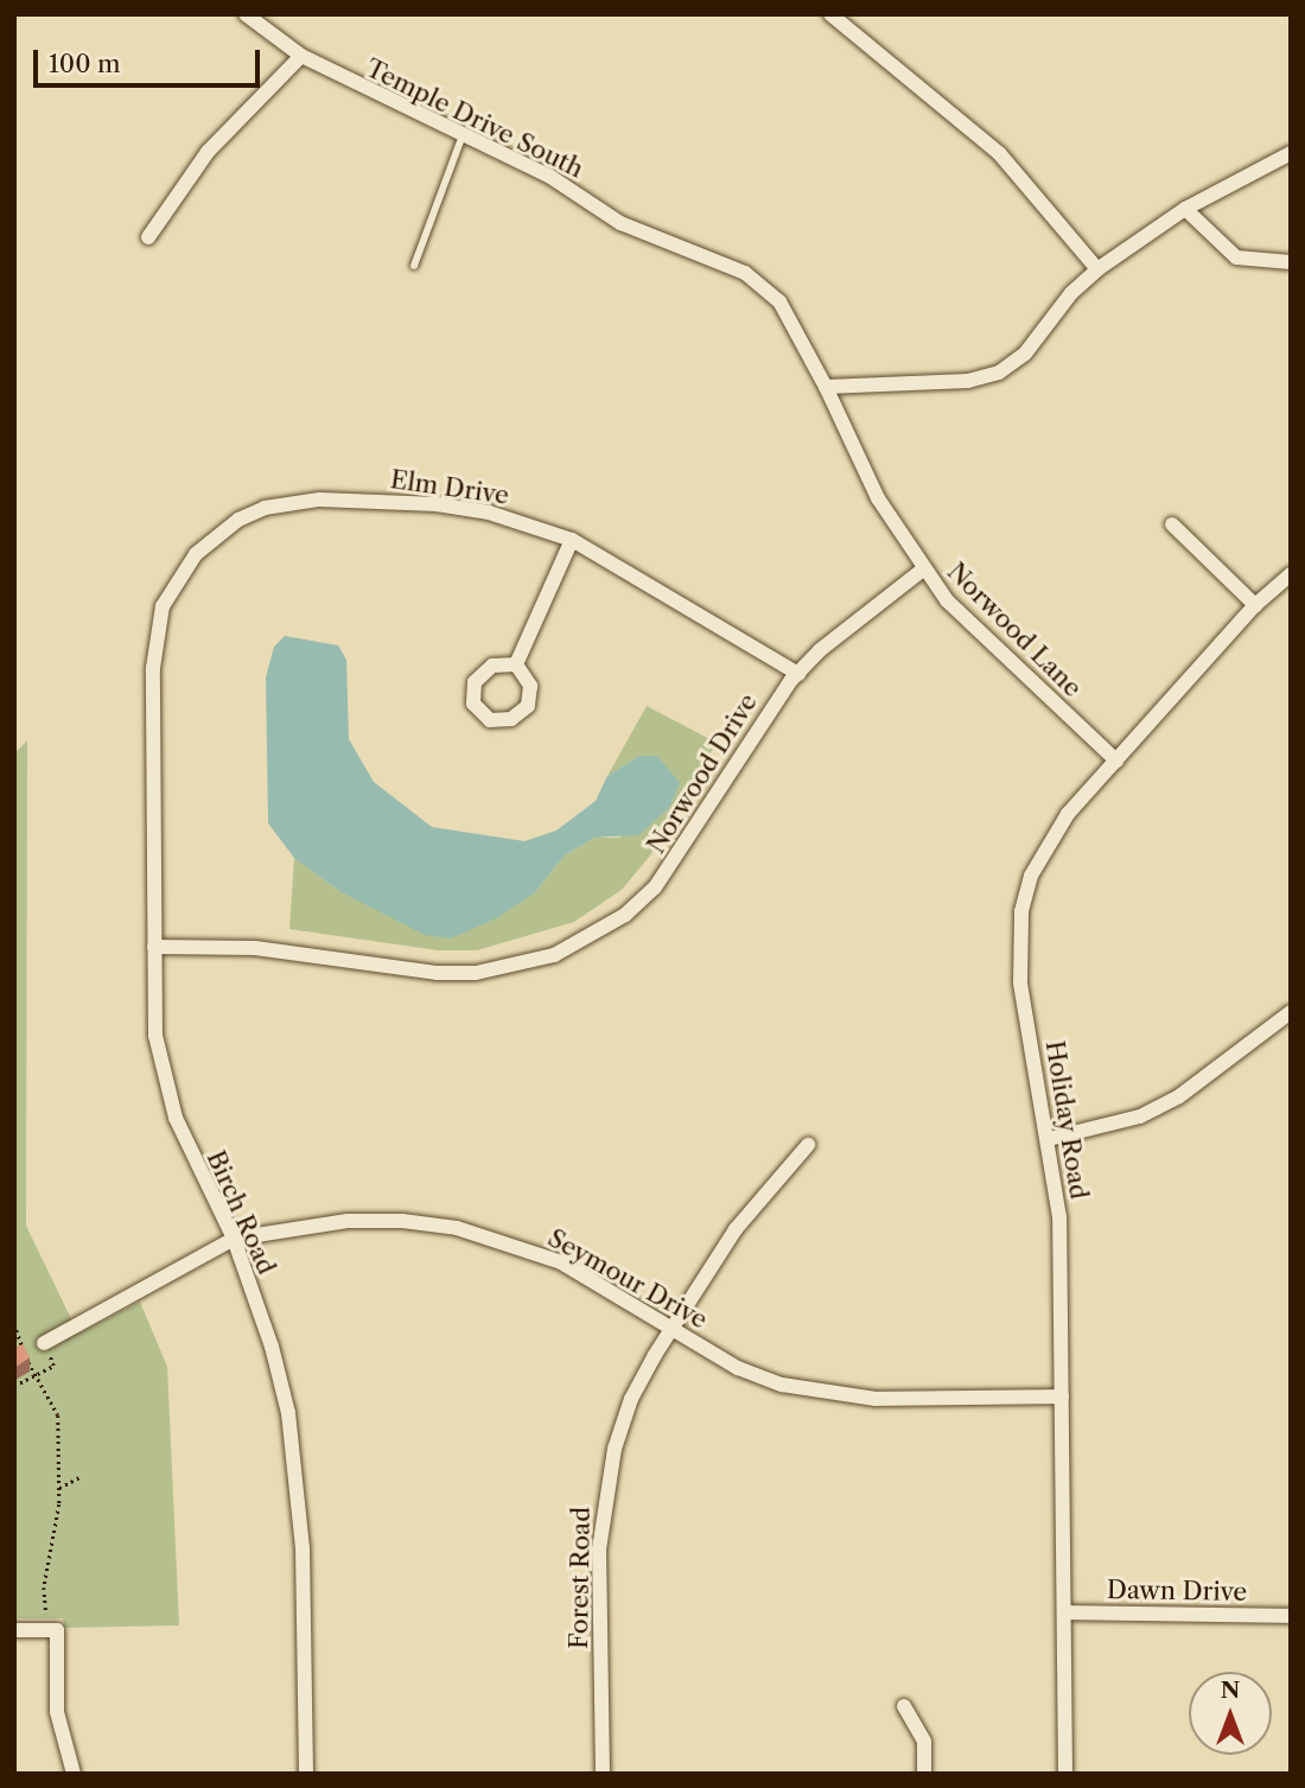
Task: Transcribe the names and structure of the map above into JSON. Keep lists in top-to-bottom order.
{
  "streets": {
    "street": [
      "Temple Drive South",
      "Elm Drive",
      "Norwood Lane",
      "Norwood Drive",
      "Holiday Road",
      "Birch Road",
      "Seymour Drive",
      "Forest Road",
      "Dawn Drive"
    ]
  },
  "crossings": [
    ["Temple Drive South", "Norwood Lane"],
    ["Elm Drive", "Norwood Drive"],
    ["Elm Drive", "Birch Road"],
    ["Norwood Lane", "Norwood Drive"],
    ["Norwood Lane", "Holiday Road"],
    ["Norwood Drive", "Birch Road"],
    ["Holiday Road", "Seymour Drive"],
    ["Holiday Road", "Dawn Drive"],
    ["Birch Road", "Seymour Drive"],
    ["Seymour Drive", "Forest Road"]
  ],
  "scale_bar": "100 m",
  "north": "top"
}
